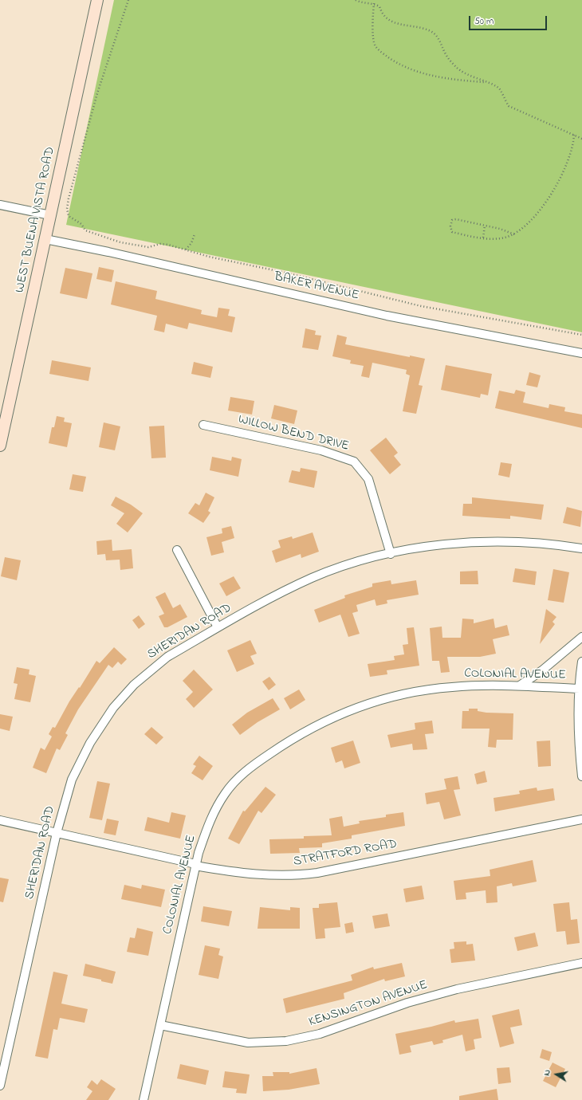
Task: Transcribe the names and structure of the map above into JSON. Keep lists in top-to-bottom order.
{
  "streets": {
    "street": [
      "WEST BUENA VISTA ROAD",
      "BAKER AVENUE",
      "WILLOW BEND DRIVE",
      "SHERIDAN ROAD",
      "COLONIAL AVENUE",
      "STRATFORD ROAD",
      "KENSINGTON AVENUE"
    ]
  },
  "crossings": [
    ["WEST BUENA VISTA ROAD", "BAKER AVENUE"],
    ["WILLOW BEND DRIVE", "SHERIDAN ROAD"],
    ["SHERIDAN ROAD", "STRATFORD ROAD"],
    ["COLONIAL AVENUE", "STRATFORD ROAD"],
    ["COLONIAL AVENUE", "KENSINGTON AVENUE"]
  ],
  "scale_bar": "50 m",
  "north": "left"
}
